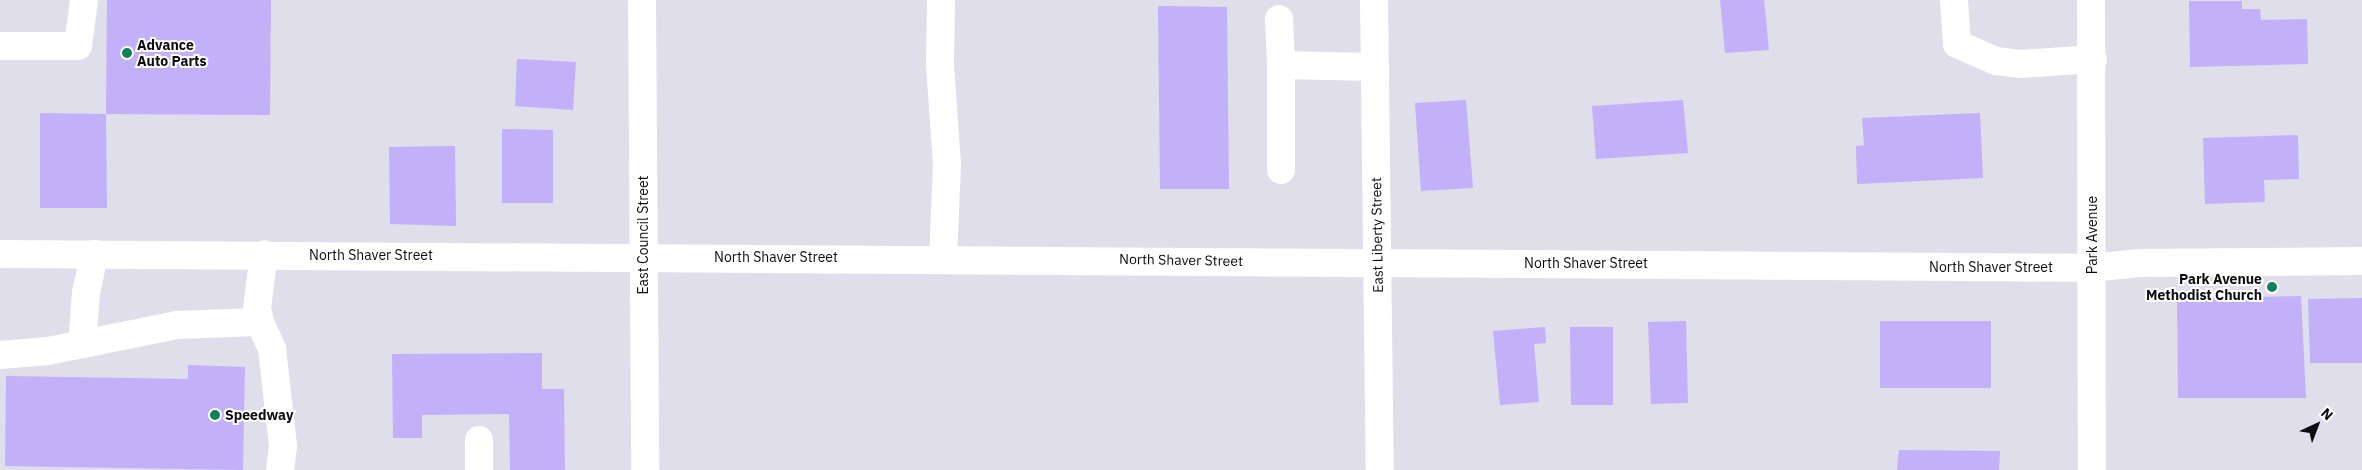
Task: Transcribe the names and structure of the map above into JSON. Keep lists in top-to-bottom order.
{
  "streets": {
    "street": [
      "East Council Street",
      "East Liberty Street",
      "Park Avenue",
      "North Shaver Street"
    ]
  },
  "crossings": [
    ["East Council Street", "North Shaver Street"],
    ["East Liberty Street", "North Shaver Street"],
    ["Park Avenue", "North Shaver Street"]
  ],
  "places": ["Advance Auto Parts", "Park Avenue Methodist Church", "Speedway"],
  "north": "top right"
}
